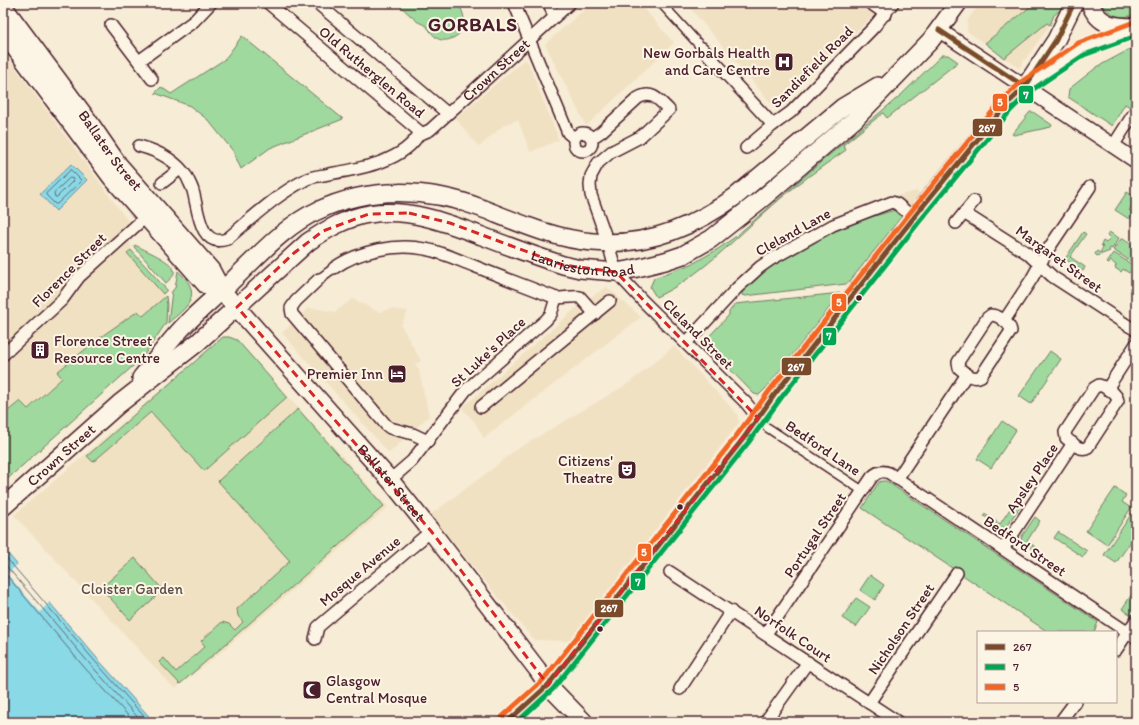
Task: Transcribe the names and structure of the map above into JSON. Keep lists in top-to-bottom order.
{
  "streets": {
    "main road": ["Crown Street", "Ballater Street", "Laurieston Road"],
    "street": [
      "Sandiefield Road",
      "Old Rutherglen Road",
      "Cleland Lane",
      "Margaret Street",
      "Florence Street",
      "Cleland Street",
      "St Luke's Place",
      "Bedford Lane",
      "Apsley Place",
      "Portugal Street",
      "Bedford Street",
      "Mosque Avenue",
      "Nicholson Street",
      "Norfolk Court"
    ]
  },
  "crossings": [
    ["Crown Street", "Old Rutherglen Road"],
    ["Crown Street", "Ballater Street"],
    ["Crown Street", "Laurieston Road"],
    ["Ballater Street", "Laurieston Road"],
    ["Ballater Street", "Florence Street"],
    ["Ballater Street", "St Luke's Place"],
    ["Ballater Street", "Mosque Avenue"],
    ["Cleland Lane", "Cleland Street"],
    ["Laurieston Road", "Cleland Street"],
    ["Cleland Street", "Bedford Lane"],
    ["Bedford Lane", "Portugal Street"],
    ["Apsley Place", "Bedford Street"],
    ["Portugal Street", "Bedford Street"],
    ["Portugal Street", "Norfolk Court"],
    ["Nicholson Street", "Norfolk Court"]
  ],
  "districts": ["GORBALS"],
  "parks": ["Cloister Garden"],
  "places": {
    "hospital": ["New Gorbals Health and Care Centre"],
    "building": ["Florence Street Resource Centre"],
    "hotel": ["Premier Inn"],
    "theatre": ["Citizens' Theatre"],
    "mosque": ["Glasgow Central Mosque"]
  },
  "lines": ["transit line 267", "transit line 5", "transit line 7"],
  "legend": ["267", "7", "5"]
}
